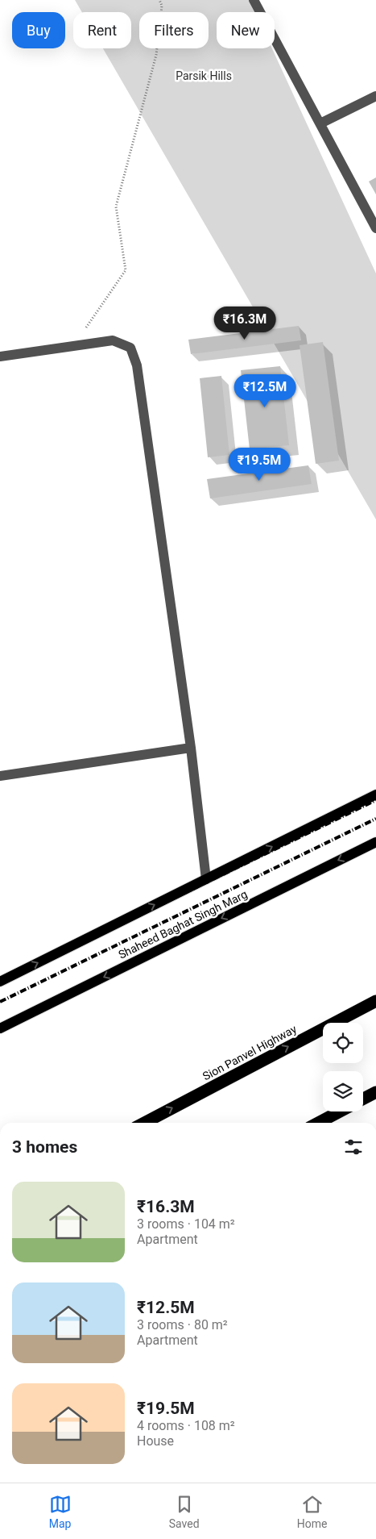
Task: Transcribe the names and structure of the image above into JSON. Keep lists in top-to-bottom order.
{
  "streets": {
    "highway": ["Sion Panvel Highway"],
    "main road": ["Shaheed Baghat Singh Marg"]
  },
  "one_way": ["Sion Panvel Highway"],
  "parks": ["Parsik Hills"],
  "page": {
    "chip": [
      "Buy",
      "Rent",
      "Filters",
      "New"
    ],
    "price": ["₹16.3M", "₹12.5M", "₹19.5M"],
    "heading": "3 homes",
    "list": [
      {
        "name": "₹16.3M",
        "note": "3 rooms · 104 m² · Apartment"
      },
      {
        "name": "₹12.5M",
        "note": "3 rooms · 80 m² · Apartment"
      },
      {
        "name": "₹19.5M",
        "note": "4 rooms · 108 m² · House"
      }
    ],
    "tabs": ["Map", "Saved", "Home"]
  }
}
